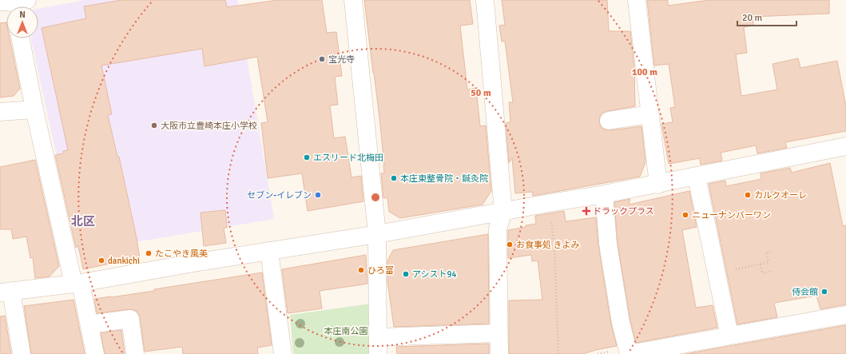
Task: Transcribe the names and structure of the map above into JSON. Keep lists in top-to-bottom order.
{
  "districts": ["北区"],
  "parks": ["本庄南公園"],
  "places": {
    "other": [
      "宝光寺",
      "大阪市立豊崎本庄小学校",
      "エスリード北梅田",
      "本庄東整骨院・鍼灸院",
      "セブン-イレブン",
      "カルクオーレ",
      "ニューナンバーワン",
      "お食事処 きよみ",
      "たこやき風美",
      "dankichi",
      "ひろ富",
      "アシスト94",
      "侍会館"
    ],
    "health": ["ドラックプラス"]
  },
  "scale_bar": "20 m",
  "north": "top",
  "rings": ["100 m", "50 m"]
}
